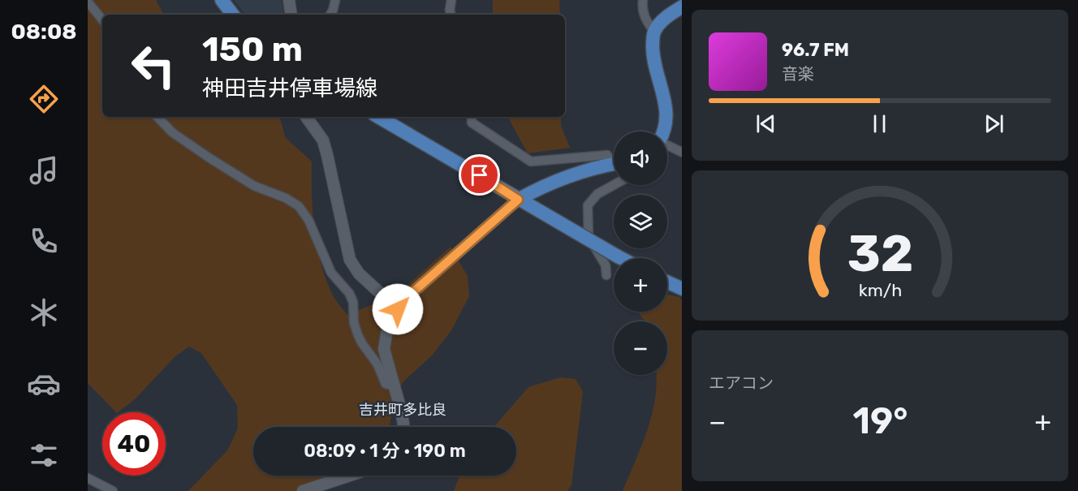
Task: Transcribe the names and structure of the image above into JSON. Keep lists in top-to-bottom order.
{
  "districts": ["吉井町多比良"],
  "page": {
    "tabs": "08:08",
    "turn": ["150 m", "神田吉井停車場線"],
    "song": ["96.7 FM", "音楽"],
    "map_buttons": ["+", "−"],
    "tile": "エアコン",
    "heat": ["−", "19°", "+"],
    "limit": "40",
    "trip": "08:09 · 1 分 · 190 m",
    "gauge": ["32", "km/h"]
  }
}
